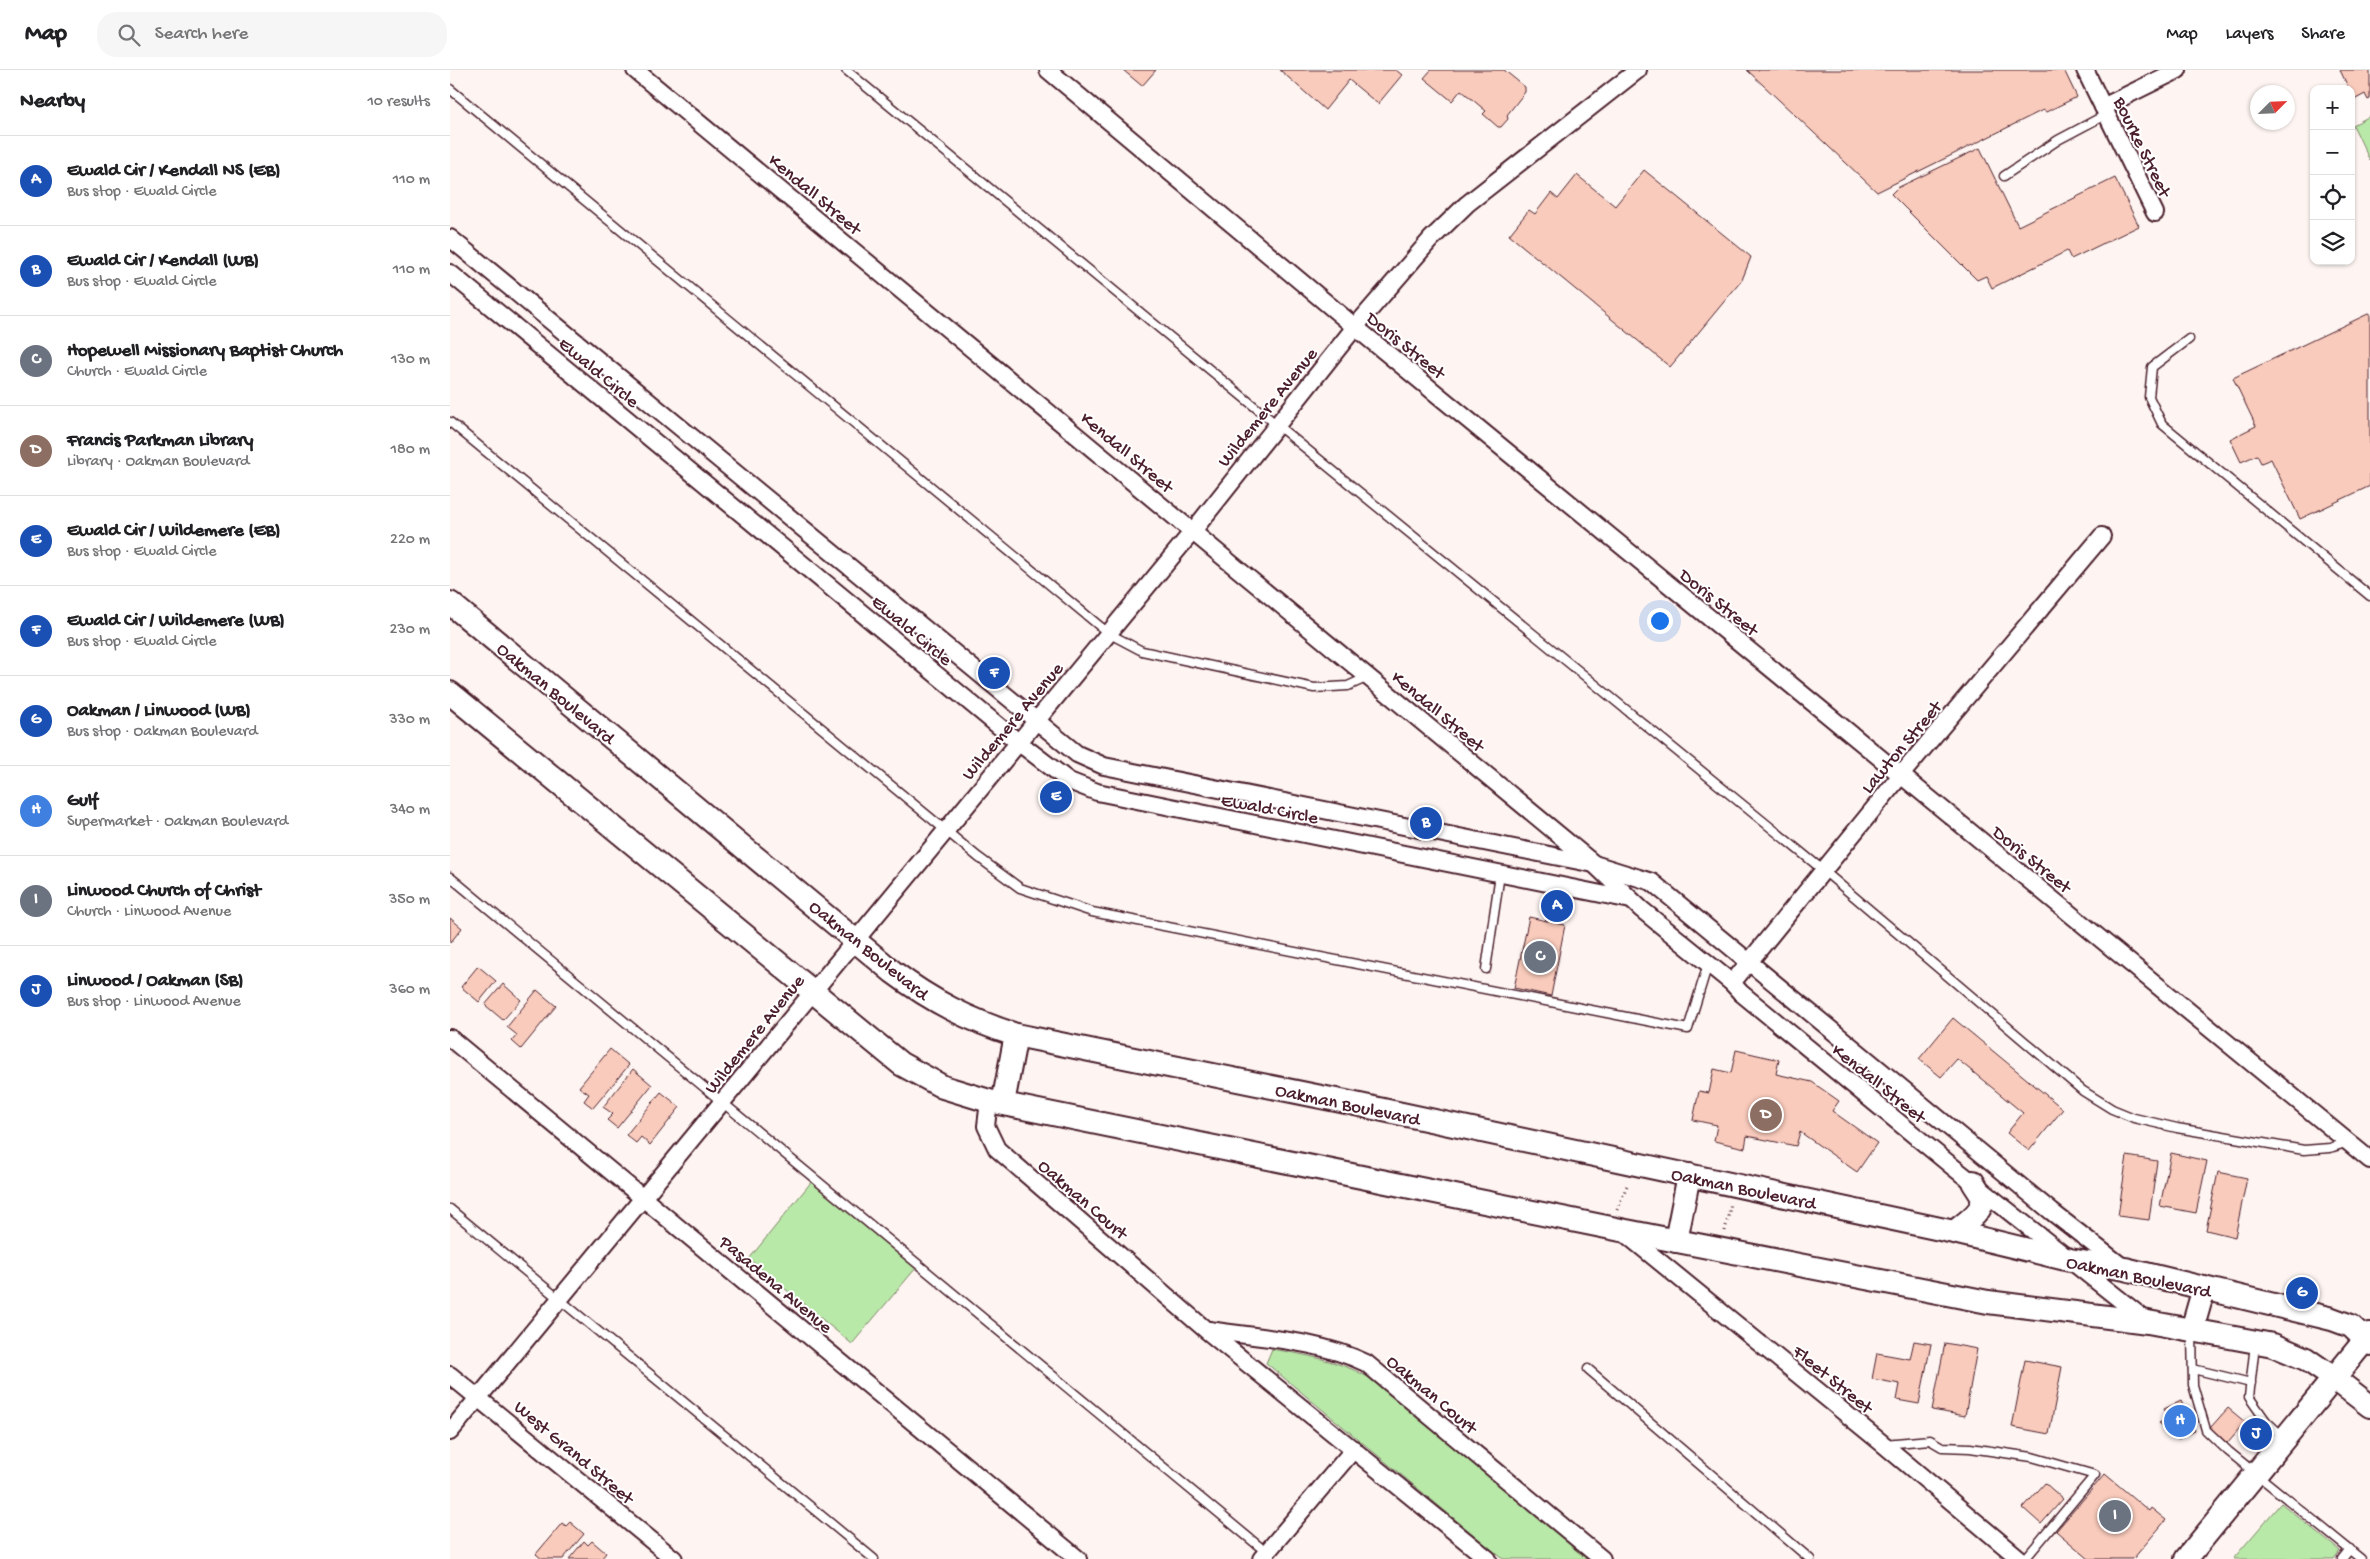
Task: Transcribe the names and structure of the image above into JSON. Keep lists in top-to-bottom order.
{
  "streets": {
    "street": [
      "Bourke Street",
      "Kendall Street",
      "Doris Street",
      "Ewald Circle",
      "Wildemere Avenue",
      "Oakman Boulevard",
      "Lawton Street",
      "Oakman Court",
      "Pasadena Avenue",
      "Fleet Street",
      "West Grand Street"
    ]
  },
  "crossings": [
    ["Kendall Street", "Ewald Circle"],
    ["Kendall Street", "Wildemere Avenue"],
    ["Kendall Street", "Oakman Boulevard"],
    ["Kendall Street", "Lawton Street"],
    ["Doris Street", "Wildemere Avenue"],
    ["Doris Street", "Lawton Street"],
    ["Ewald Circle", "Wildemere Avenue"],
    ["Wildemere Avenue", "Oakman Boulevard"],
    ["Wildemere Avenue", "Pasadena Avenue"],
    ["Wildemere Avenue", "West Grand Street"]
  ],
  "north": "top right",
  "page": {
    "header": "Map",
    "search": "Search here",
    "nav": ["Map", "Layers", "Share"],
    "heading": ["Nearby", "10 results"],
    "map_buttons": ["+", "−"],
    "list": [
      {
        "mark": "A",
        "name": "Ewald Cir / Kendall NS (EB)",
        "note": "Bus stop · Ewald Circle",
        "value": "110 m"
      },
      {
        "mark": "B",
        "name": "Ewald Cir / Kendall (WB)",
        "note": "Bus stop · Ewald Circle",
        "value": "110 m"
      },
      {
        "mark": "C",
        "name": "Hopewell Missionary Baptist Church",
        "note": "Church · Ewald Circle",
        "value": "130 m"
      },
      {
        "mark": "D",
        "name": "Francis Parkman Library",
        "note": "Library · Oakman Boulevard",
        "value": "180 m"
      },
      {
        "mark": "E",
        "name": "Ewald Cir / Wildemere (EB)",
        "note": "Bus stop · Ewald Circle",
        "value": "220 m"
      },
      {
        "mark": "F",
        "name": "Ewald Cir / Wildemere (WB)",
        "note": "Bus stop · Ewald Circle",
        "value": "230 m"
      },
      {
        "mark": "G",
        "name": "Oakman / Linwood (WB)",
        "note": "Bus stop · Oakman Boulevard",
        "value": "330 m"
      },
      {
        "mark": "H",
        "name": "Gulf",
        "note": "Supermarket · Oakman Boulevard",
        "value": "340 m"
      },
      {
        "mark": "I",
        "name": "Linwood Church of Christ",
        "note": "Church · Linwood Avenue",
        "value": "350 m"
      },
      {
        "mark": "J",
        "name": "Linwood / Oakman (SB)",
        "note": "Bus stop · Linwood Avenue",
        "value": "360 m"
      }
    ],
    "pins": [
      "F",
      "E",
      "B",
      "A",
      "C",
      "D",
      "G",
      "H",
      "J",
      "I"
    ]
  }
}
